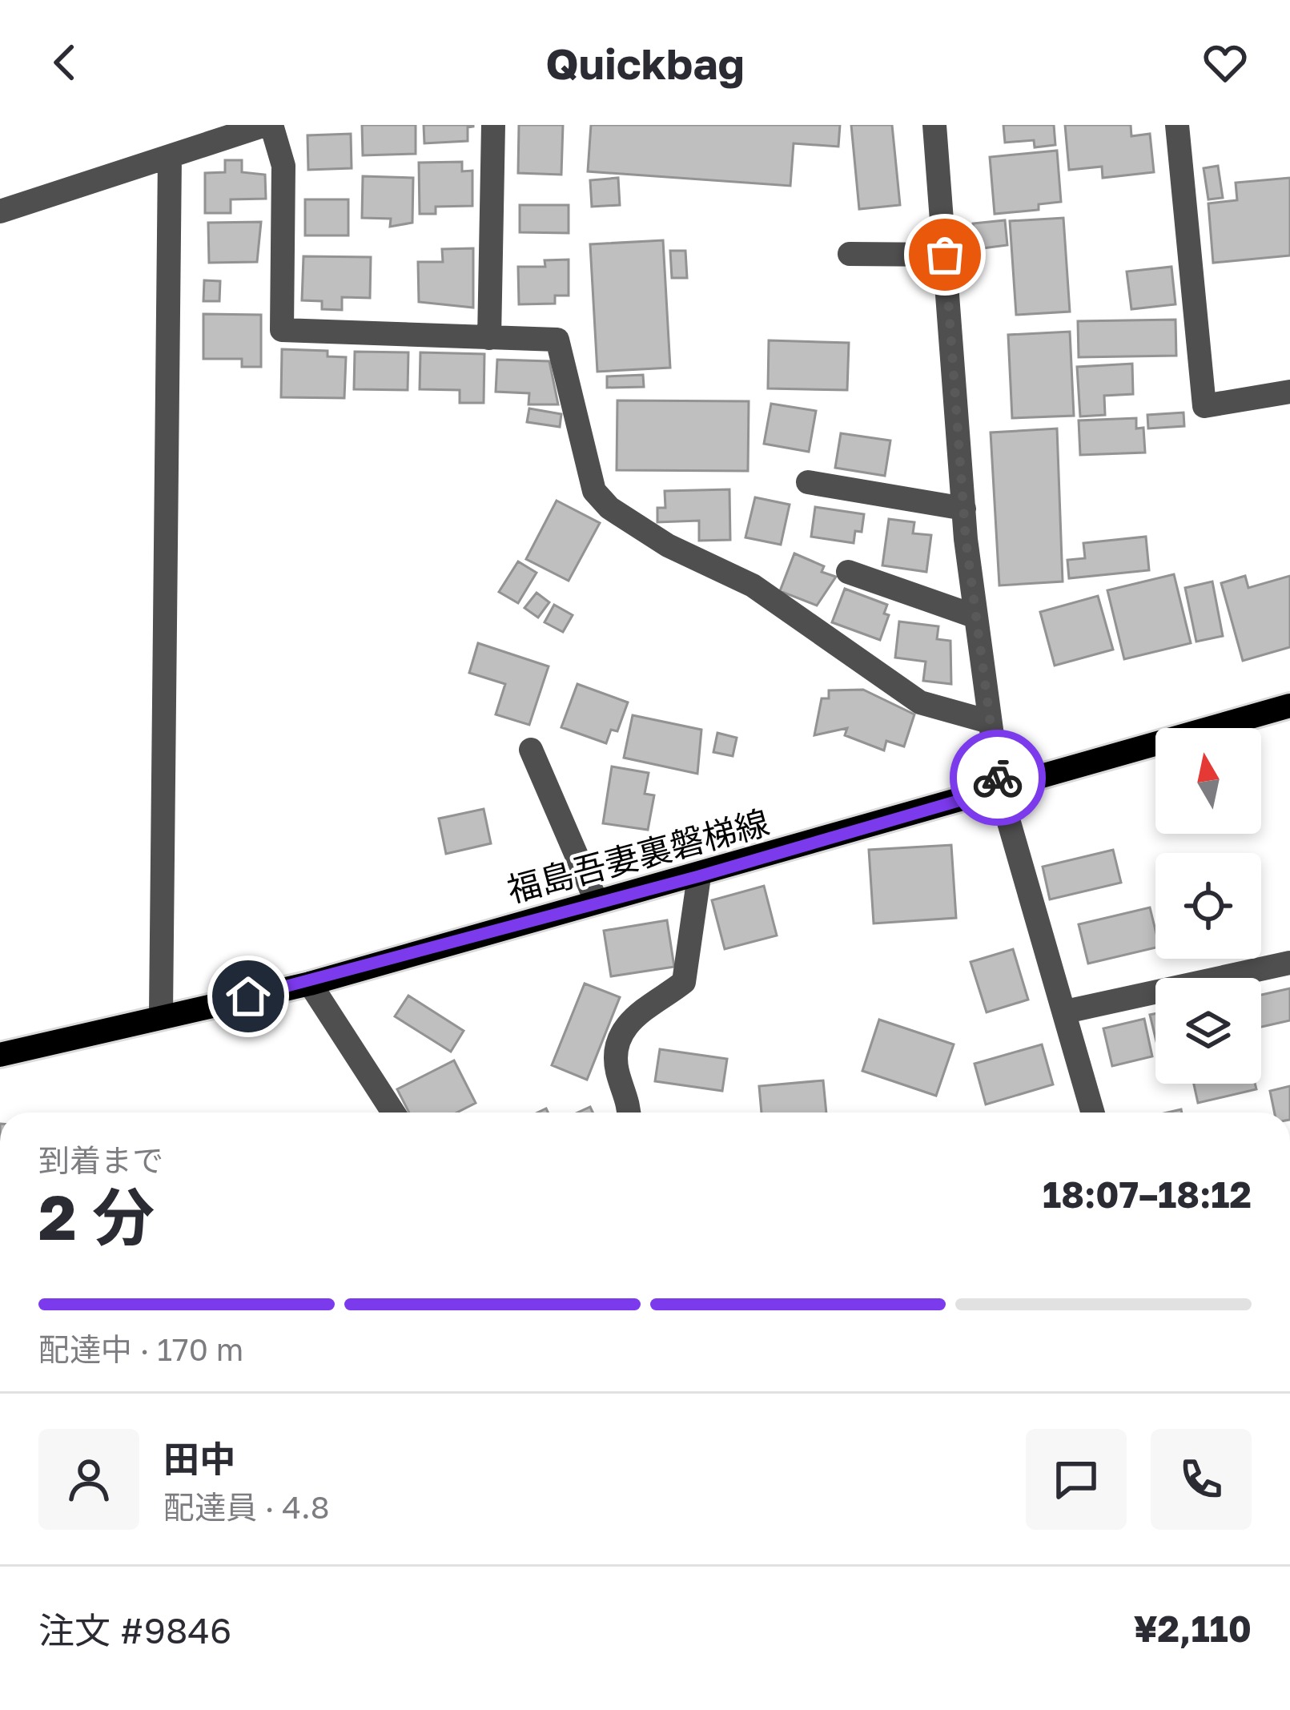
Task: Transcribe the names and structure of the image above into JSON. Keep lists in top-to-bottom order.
{
  "streets": {
    "main road": ["福島吾妻裏磐梯線"]
  },
  "north": "top",
  "page": {
    "header": "Quickbag",
    "heading": ["2 分", "到着まで", "18:07–18:12"],
    "panel": [
      "田中",
      "配達員 · 4.8",
      "注文 #9846",
      "¥2,110"
    ],
    "bar": "配達中 · 170 m"
  }
}
